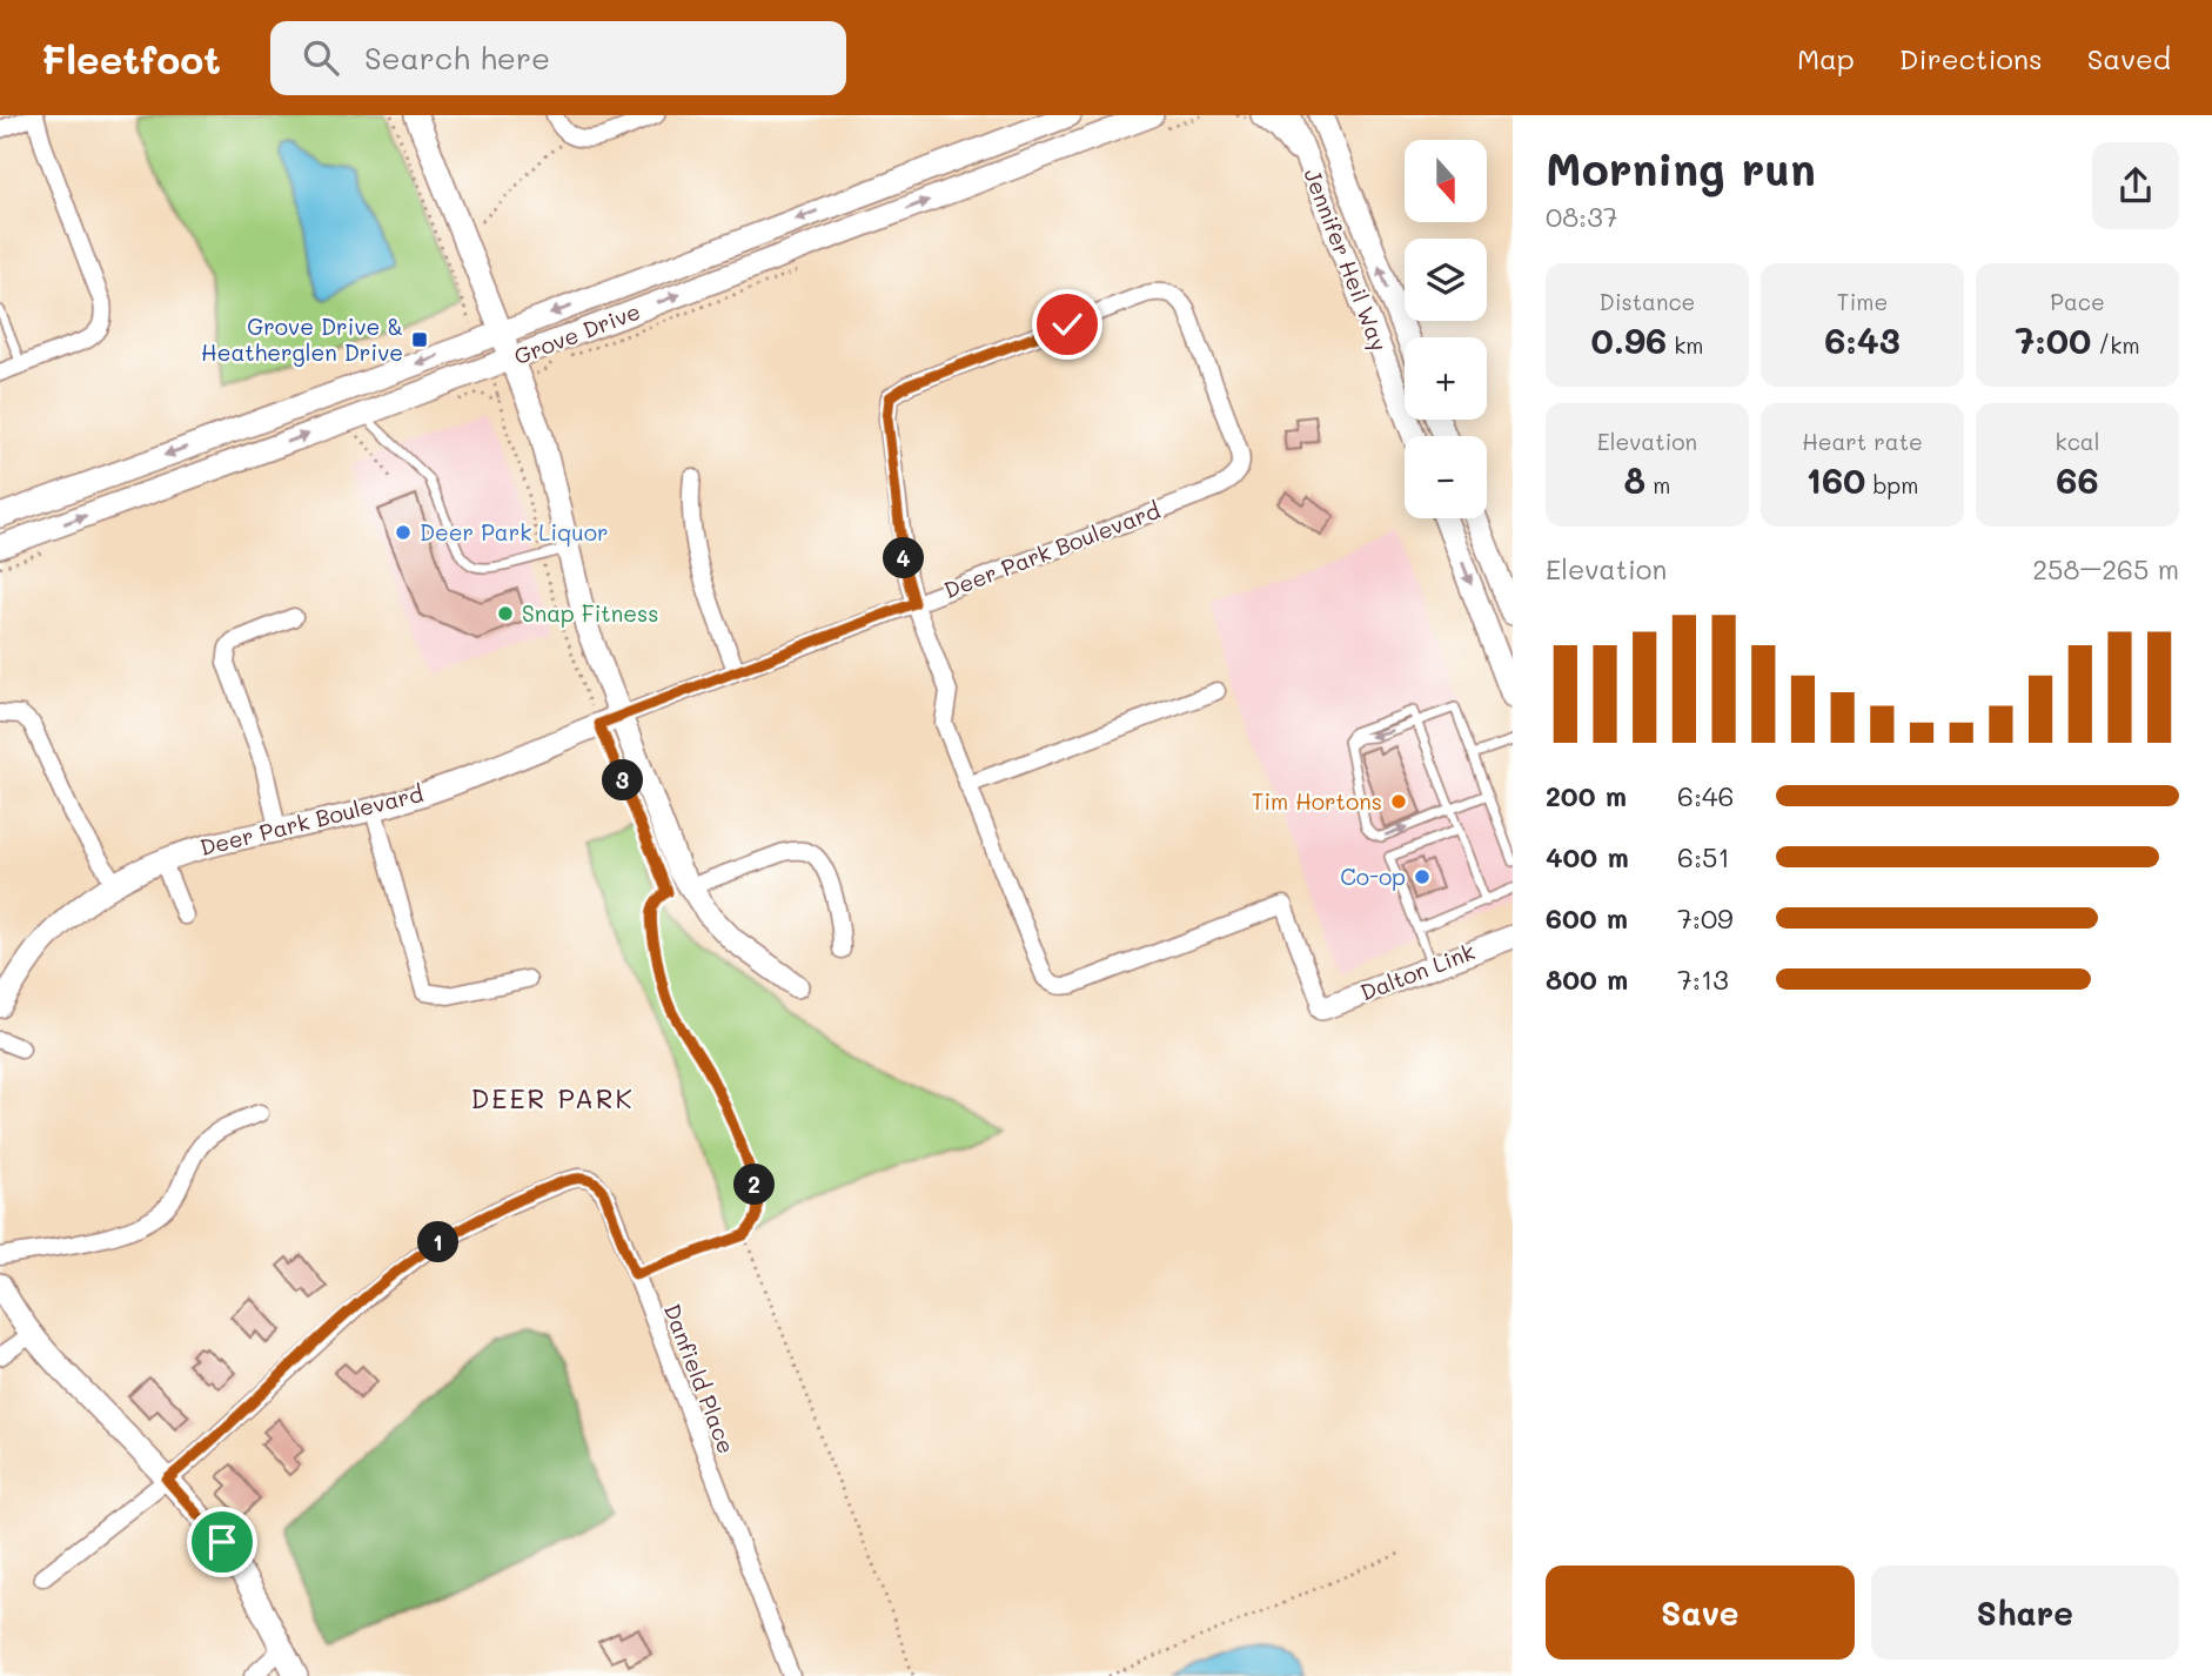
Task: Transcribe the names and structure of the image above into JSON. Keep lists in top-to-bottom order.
{
  "streets": {
    "main road": [
      "Jennifer Heil Way",
      "Grove Drive",
      "Deer Park Boulevard",
      "Dalton Link"
    ],
    "street": ["Danfield Place"]
  },
  "districts": ["DEER PARK"],
  "places": {
    "transit": ["Grove Drive & Heatherglen Drive"],
    "other": [
      "Deer Park Liquor",
      "Snap Fitness",
      "Tim Hortons",
      "Co-op"
    ]
  },
  "north": "bottom",
  "page": {
    "header": "Fleetfoot",
    "search": "Search here",
    "nav": ["Map", "Directions", "Saved"],
    "heading": ["Morning run", "08:37"],
    "map_buttons": ["+", "−"],
    "stats": [
      ["Distance", "0.96 km"],
      ["Time", "6:43"],
      ["Pace", "7:00 /km"],
      ["Elevation", "8 m"],
      ["Heart rate", "160 bpm"],
      ["kcal", "66"]
    ],
    "chart": ["Elevation", "258–265 m"],
    "pins": [
      "4",
      "3",
      "2",
      "1"
    ],
    "list": [
      {
        "name": "200 m",
        "note": "6:46"
      },
      {
        "name": "400 m",
        "note": "6:51"
      },
      {
        "name": "600 m",
        "note": "7:09"
      },
      {
        "name": "800 m",
        "note": "7:13"
      }
    ],
    "buttons": ["Save", "Share"]
  }
}
